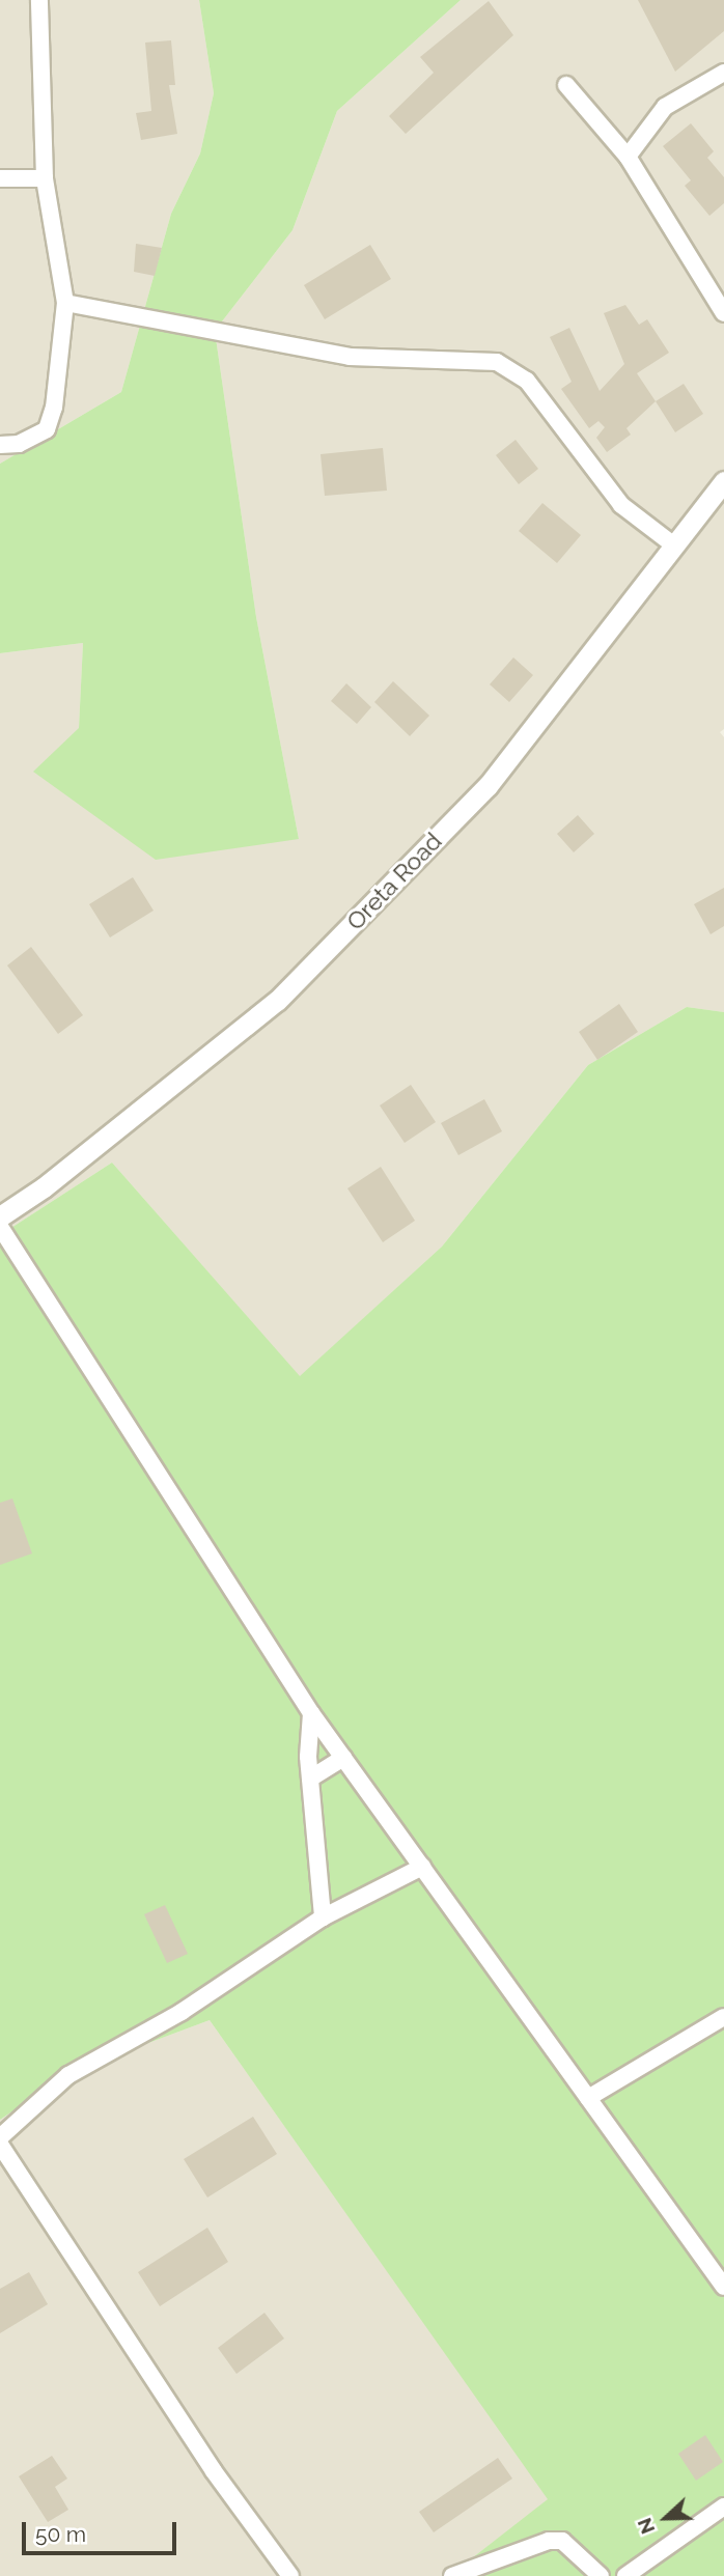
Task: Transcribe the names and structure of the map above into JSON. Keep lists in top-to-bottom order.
{
  "streets": {
    "street": ["Oreta Road"]
  },
  "scale_bar": "50 m",
  "north": "left"
}
